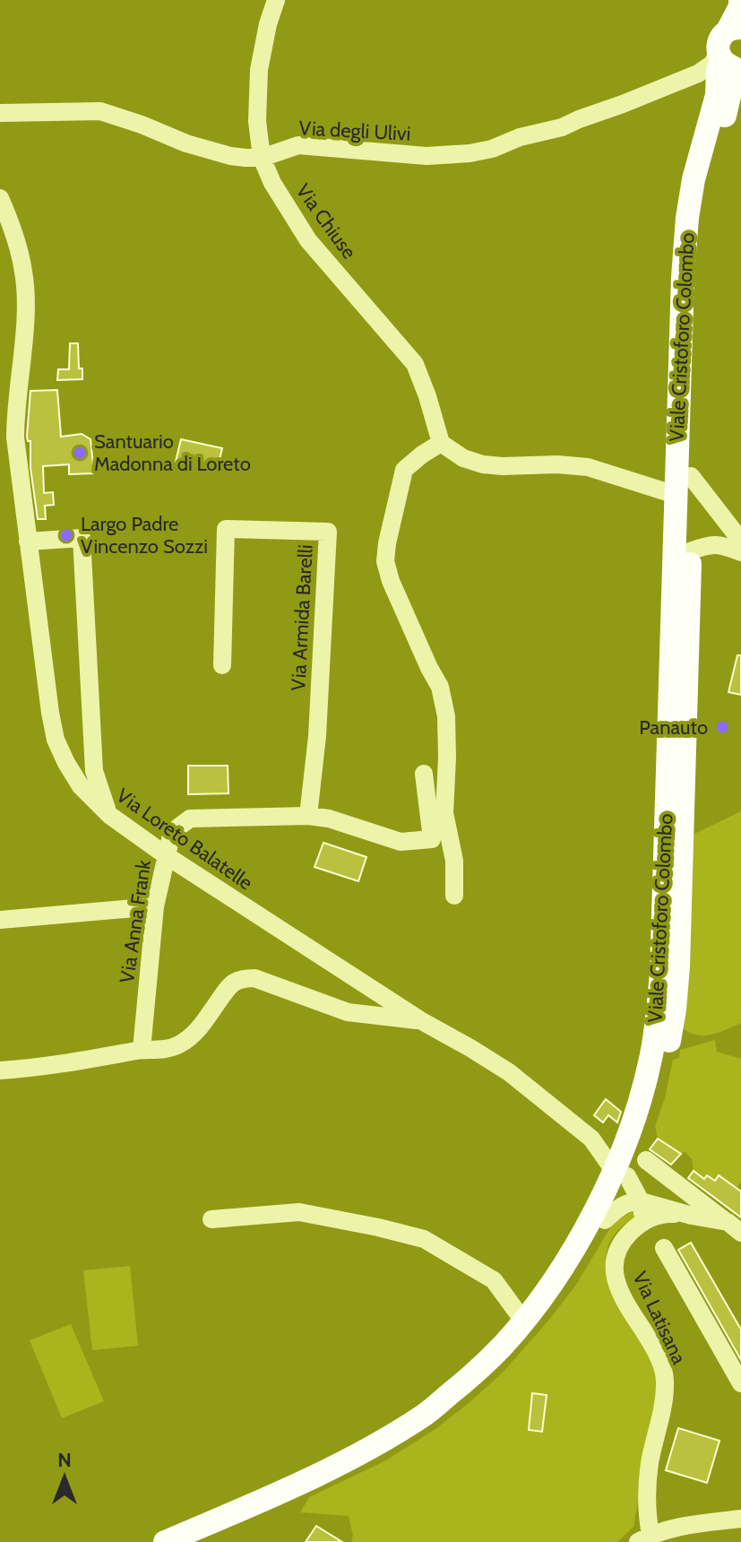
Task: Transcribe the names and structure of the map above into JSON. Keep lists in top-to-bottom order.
{
  "streets": {
    "main road": ["Viale Cristoforo Colombo"],
    "street": [
      "Via degli Ulivi",
      "Via Chiuse",
      "Via Armida Barelli",
      "Via Loreto Balatelle",
      "Via Anna Frank",
      "Via Latisana"
    ]
  },
  "crossings": [
    ["Via degli Ulivi", "Via Chiuse"],
    ["Via degli Ulivi", "Viale Cristoforo Colombo"],
    ["Viale Cristoforo Colombo", "Via Loreto Balatelle"],
    ["Via Armida Barelli", "Via Anna Frank"],
    ["Via Loreto Balatelle", "Via Anna Frank"]
  ],
  "places": ["Santuario Madonna di Loreto", "Largo Padre Vincenzo Sozzi", "Panauto"],
  "north": "top"
}
